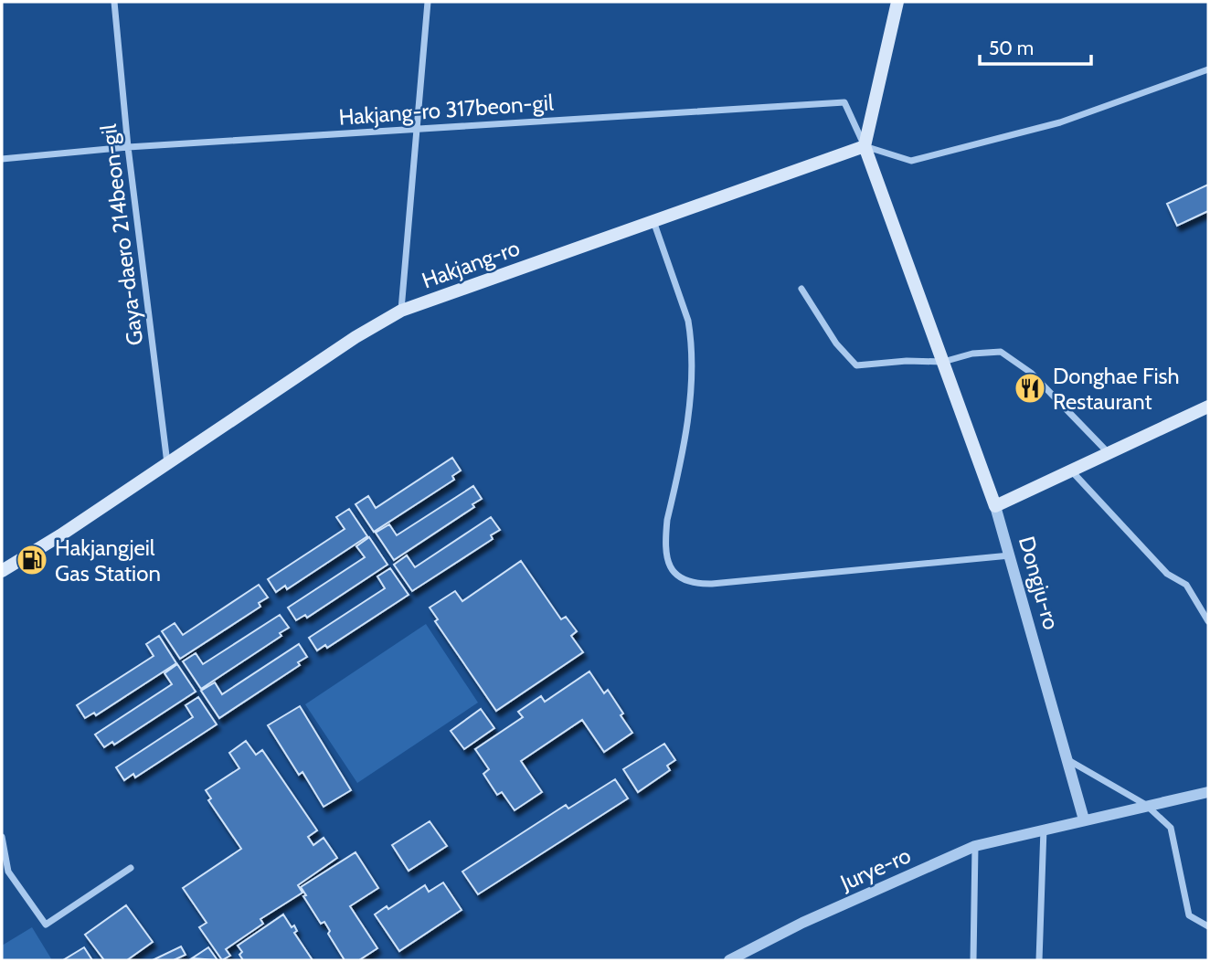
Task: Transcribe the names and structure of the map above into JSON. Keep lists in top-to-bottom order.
{
  "streets": {
    "main road": ["Hakjang-ro", "Dongju-ro"],
    "street": ["Hakjang-ro 317beon-gil", "Gaya-daero 214beon-gil", "Jurye-ro"]
  },
  "crossings": [
    ["Hakjang-ro 317beon-gil", "Gaya-daero 214beon-gil"],
    ["Hakjang-ro 317beon-gil", "Hakjang-ro"],
    ["Hakjang-ro 317beon-gil", "Dongju-ro"],
    ["Gaya-daero 214beon-gil", "Hakjang-ro"],
    ["Hakjang-ro", "Dongju-ro"],
    ["Dongju-ro", "Jurye-ro"]
  ],
  "places": {
    "restaurant": ["Donghae Fish Restaurant"],
    "fuel station": ["Hakjangjeil Gas Station"]
  },
  "scale_bar": "50 m"
}
